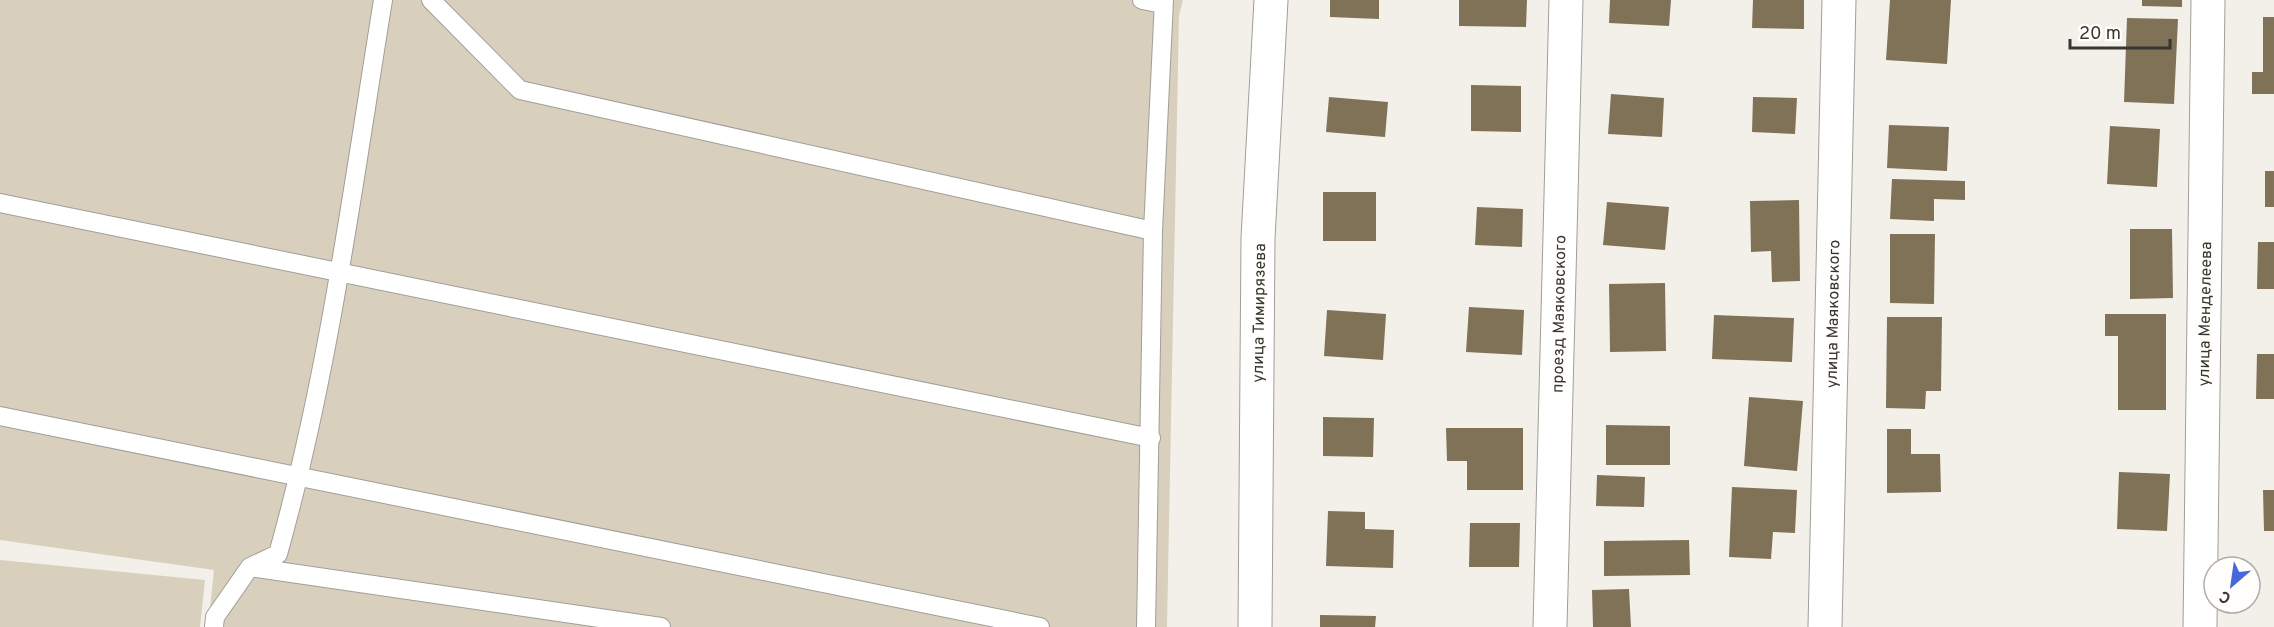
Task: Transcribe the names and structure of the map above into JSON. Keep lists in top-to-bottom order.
{
  "streets": {
    "street": [
      "улица Тимирязева",
      "проезд Маяковского",
      "улица Маяковского",
      "улица Менделеева"
    ]
  },
  "scale_bar": "20 m",
  "north": "bottom left"
}
